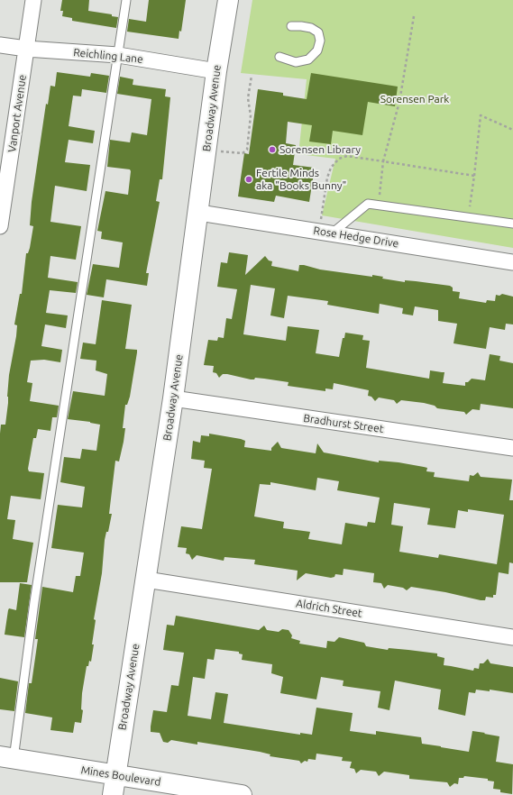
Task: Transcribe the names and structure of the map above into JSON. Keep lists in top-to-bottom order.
{
  "streets": {
    "street": [
      "Reichling Lane",
      "Broadway Avenue",
      "Vanport Avenue",
      "Rose Hedge Drive",
      "Bradhurst Street",
      "Aldrich Street",
      "Mines Boulevard"
    ]
  },
  "crossings": [
    ["Reichling Lane", "Broadway Avenue"],
    ["Reichling Lane", "Vanport Avenue"],
    ["Broadway Avenue", "Rose Hedge Drive"],
    ["Broadway Avenue", "Bradhurst Street"],
    ["Broadway Avenue", "Aldrich Street"],
    ["Broadway Avenue", "Mines Boulevard"]
  ],
  "parks": ["Sorensen Park"],
  "places": ["Sorensen Library", "Fertile Minds aka \"Books Bunny\""]
}
